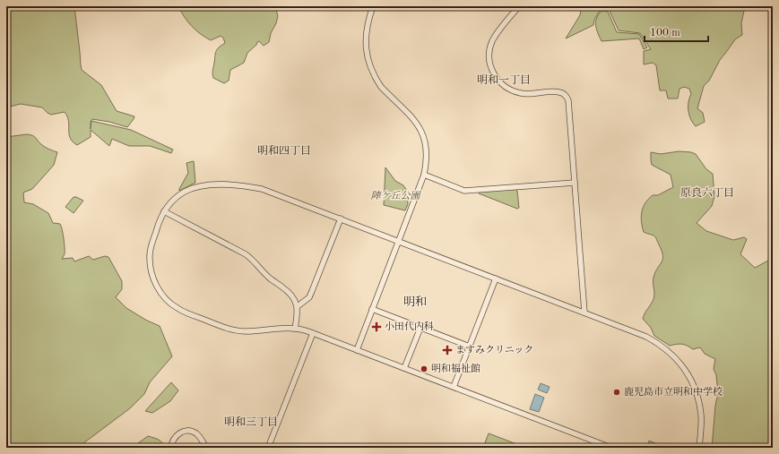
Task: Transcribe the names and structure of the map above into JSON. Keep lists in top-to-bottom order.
{
  "districts": [
    "明和一丁目",
    "明和四丁目",
    "原良六丁目",
    "明和",
    "明和三丁目"
  ],
  "parks": ["陣ケ丘公園"],
  "places": {
    "health": ["小田代内科", "ますみクリニック"],
    "other": ["明和福祉館", "鹿児島市立明和中学校"]
  },
  "scale_bar": "100 m"
}
